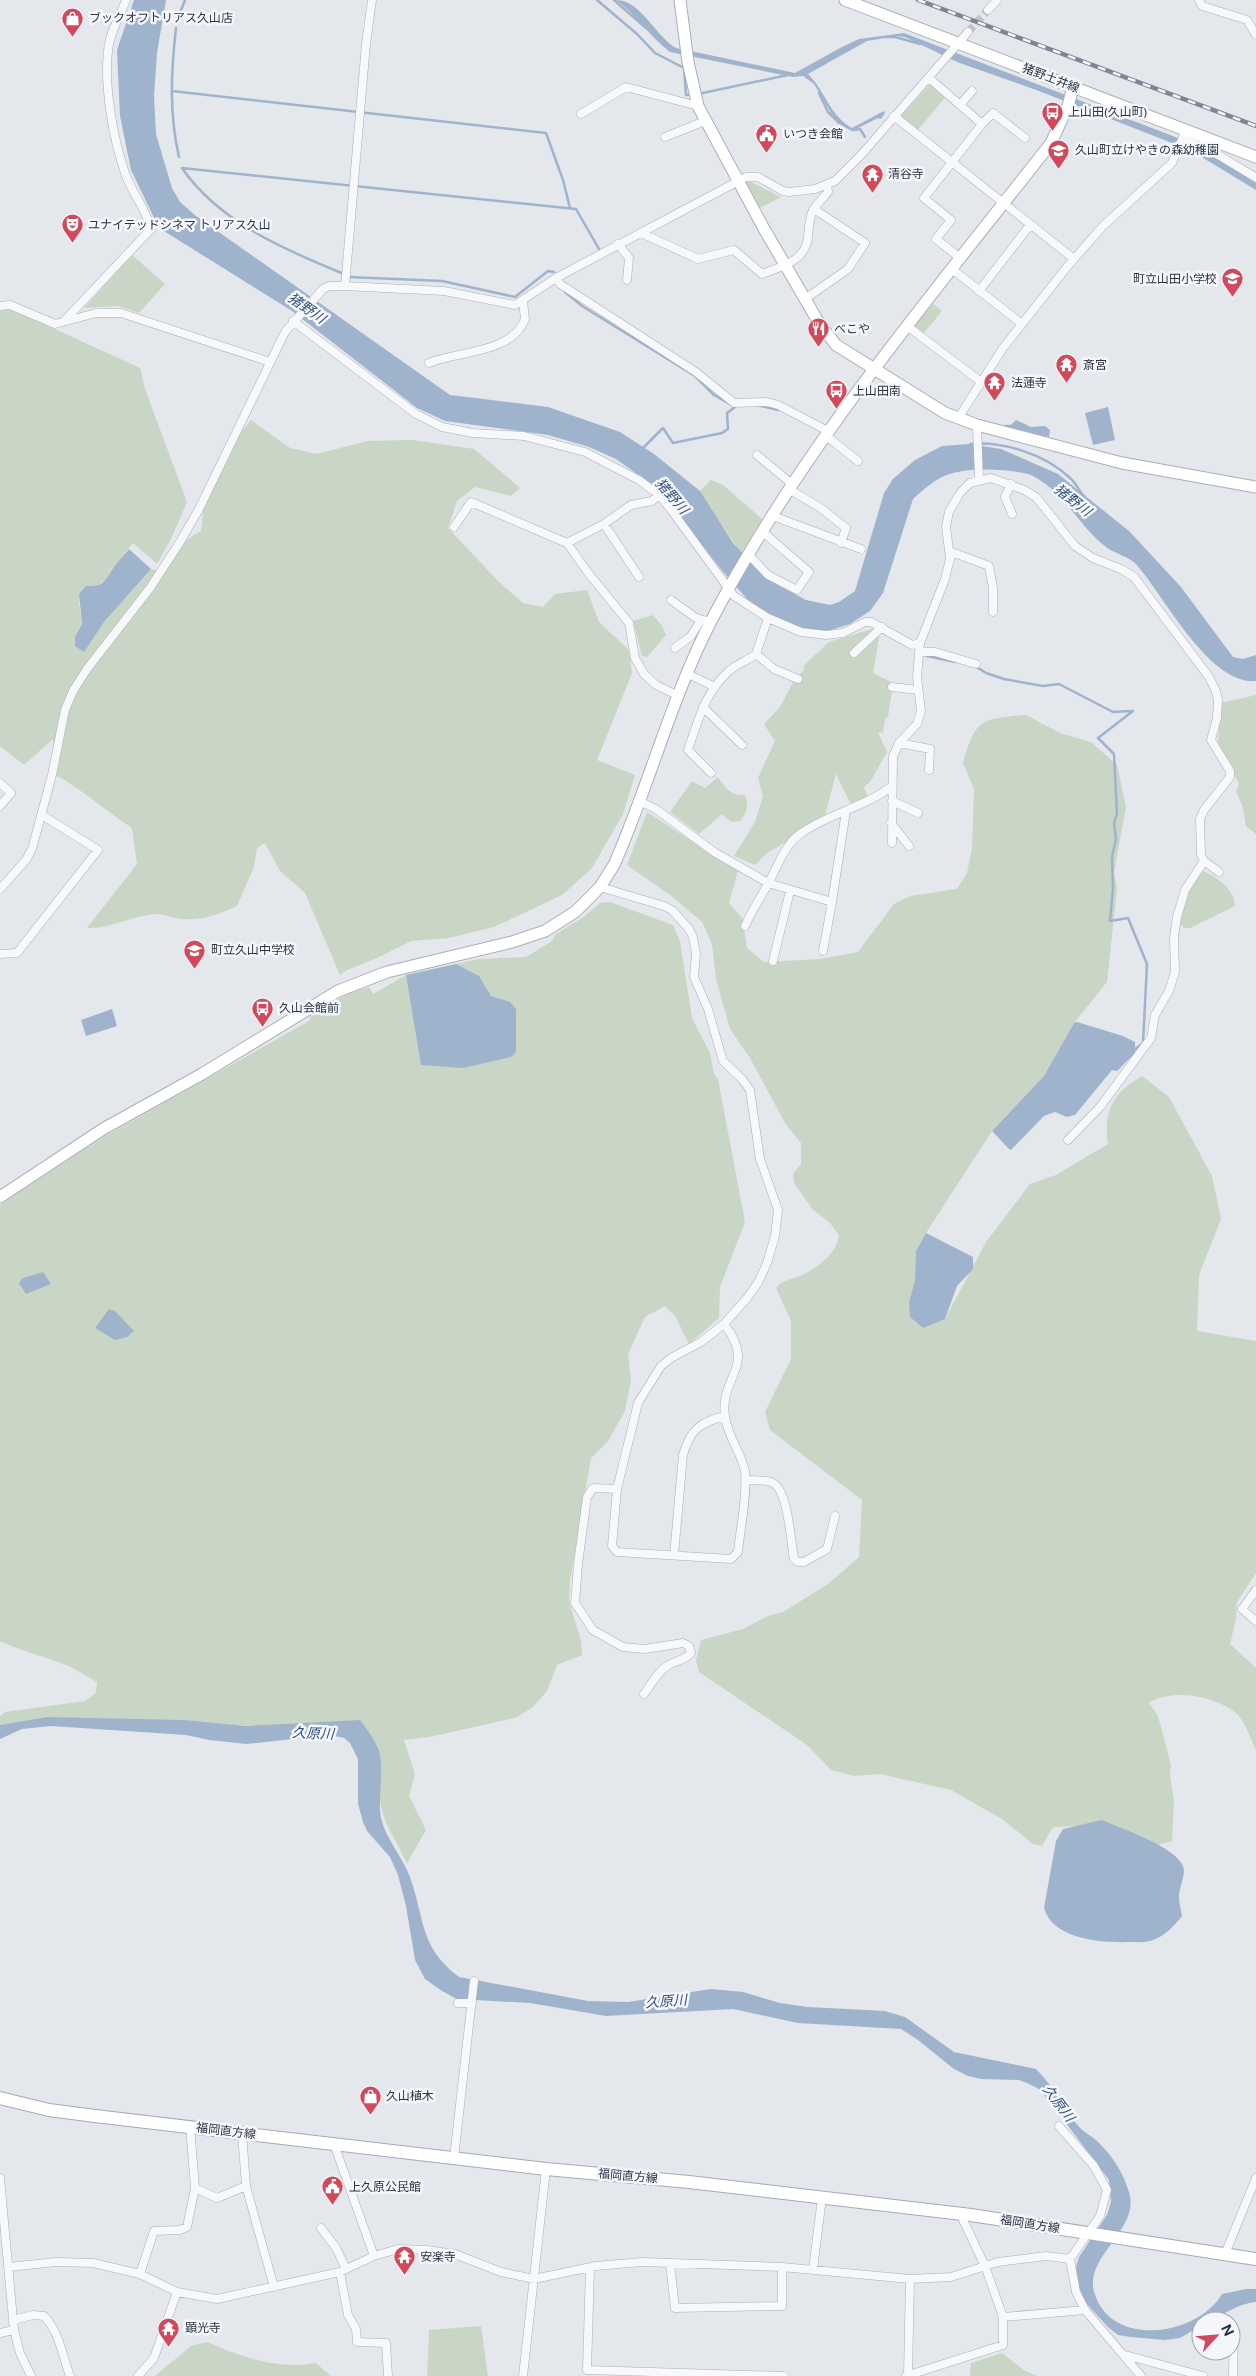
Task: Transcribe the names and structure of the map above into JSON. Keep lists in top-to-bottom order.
{
  "streets": {
    "main road": ["福岡直方線"],
    "street": ["猪野土井線"]
  },
  "water": ["猪野川", "久原川"],
  "places": {
    "shop": ["ブックオフトリアス久山店", "久山植木"],
    "bus stop": ["上山田(久山町)", "上山田南", "久山会館前"],
    "public building": ["いつき会館", "上久原公民館"],
    "school or university": ["久山町立けやきの森幼稚園", "町立山田小学校", "町立久山中学校"],
    "temple": [
      "清谷寺",
      "斎宮",
      "法蓮寺",
      "安楽寺",
      "顕光寺"
    ],
    "theatre": ["ユナイテッドシネマ トリアス久山"],
    "restaurant": ["べこや"]
  },
  "north": "top right"
}
